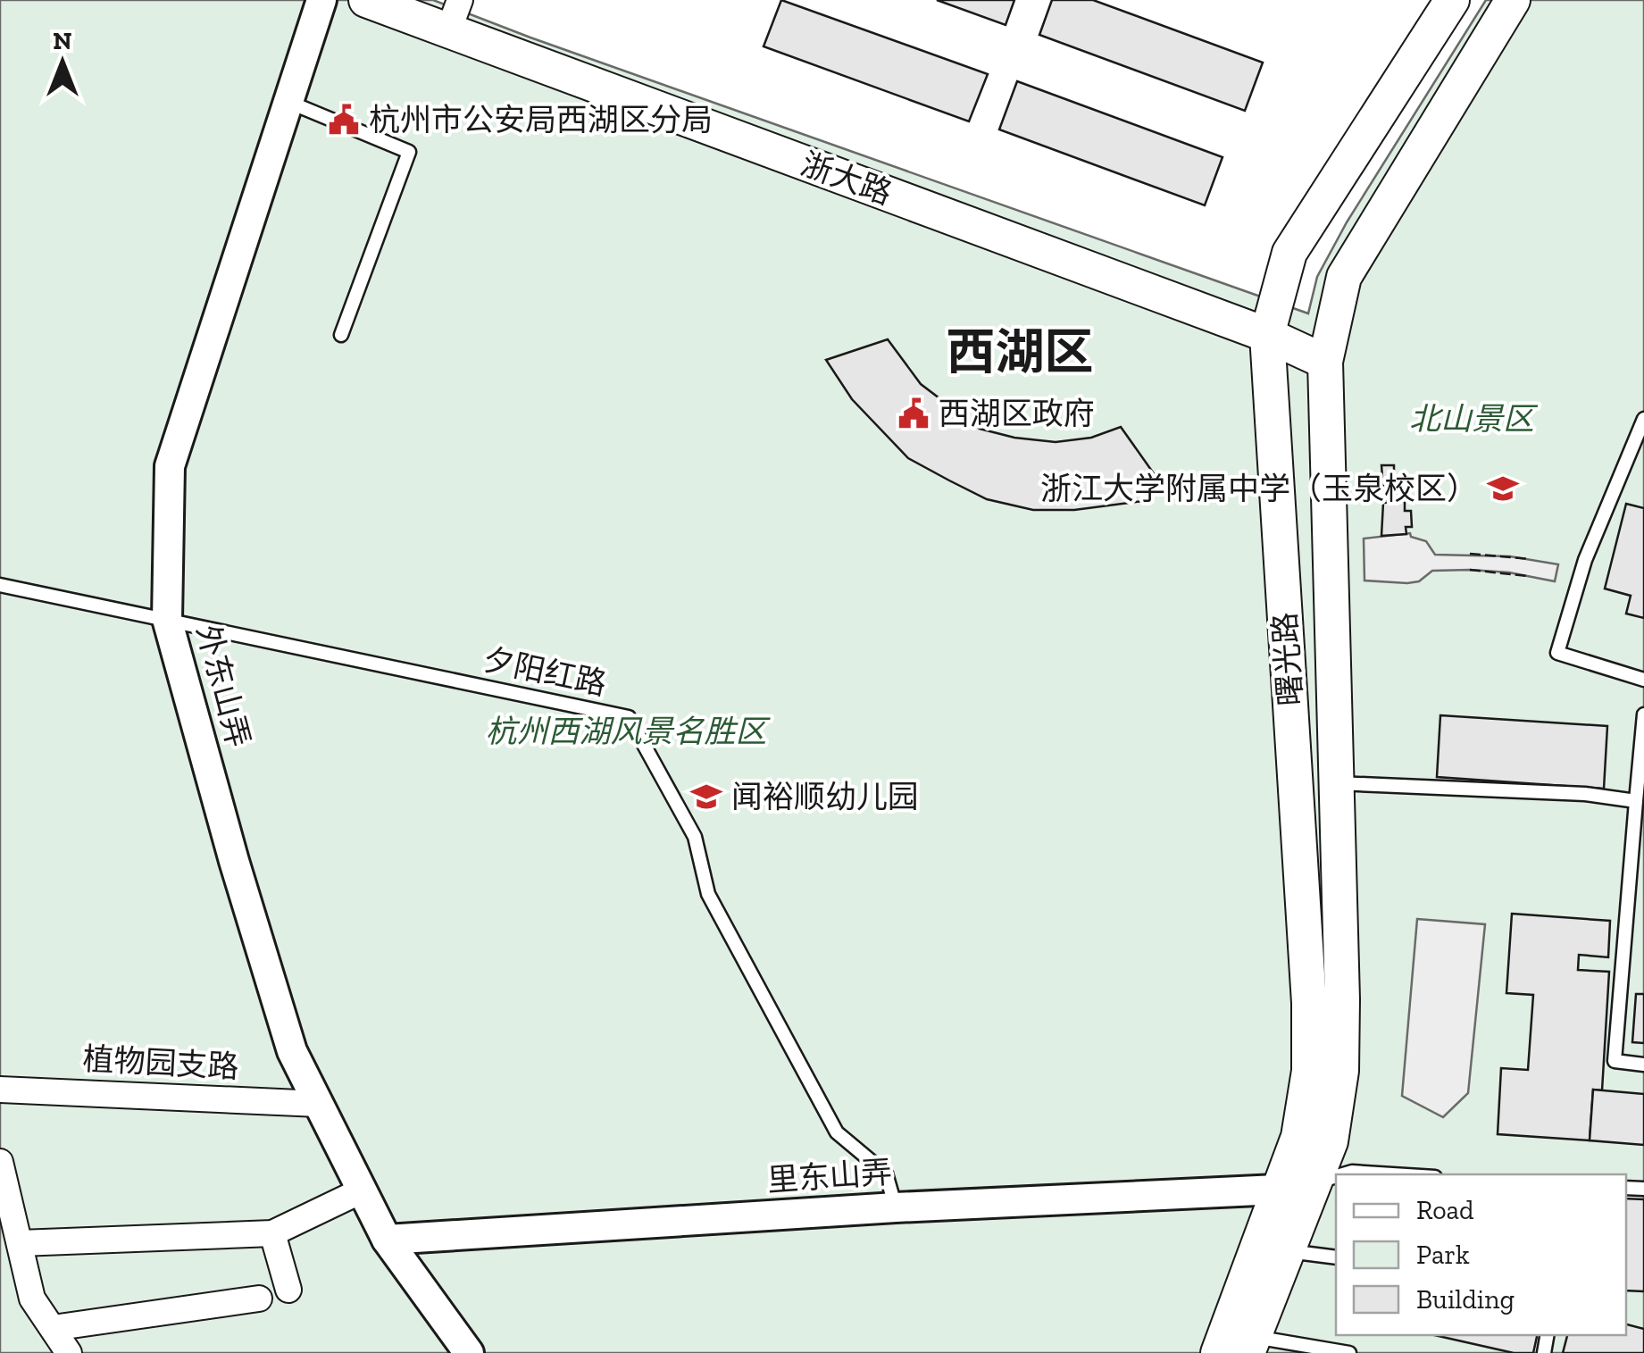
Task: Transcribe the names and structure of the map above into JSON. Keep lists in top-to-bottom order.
{
  "streets": {
    "main road": ["浙大路", "曙光路"],
    "street": ["外东山弄", "植物园支路", "里东山弄"],
    "lane": ["夕阳红路"]
  },
  "crossings": [
    ["浙大路", "曙光路"],
    ["曙光路", "里东山弄"],
    ["夕阳红路", "外东山弄"],
    ["夕阳红路", "里东山弄"],
    ["外东山弄", "植物园支路"],
    ["外东山弄", "里东山弄"]
  ],
  "districts": ["西湖区"],
  "parks": ["北山景区", "杭州西湖风景名胜区"],
  "places": {
    "public building": ["杭州市公安局西湖区分局", "西湖区政府"],
    "school or university": ["浙江大学附属中学（玉泉校区）", "闻裕顺幼儿园"]
  },
  "legend": ["Road", "Park", "Building"],
  "north": "top"
}
